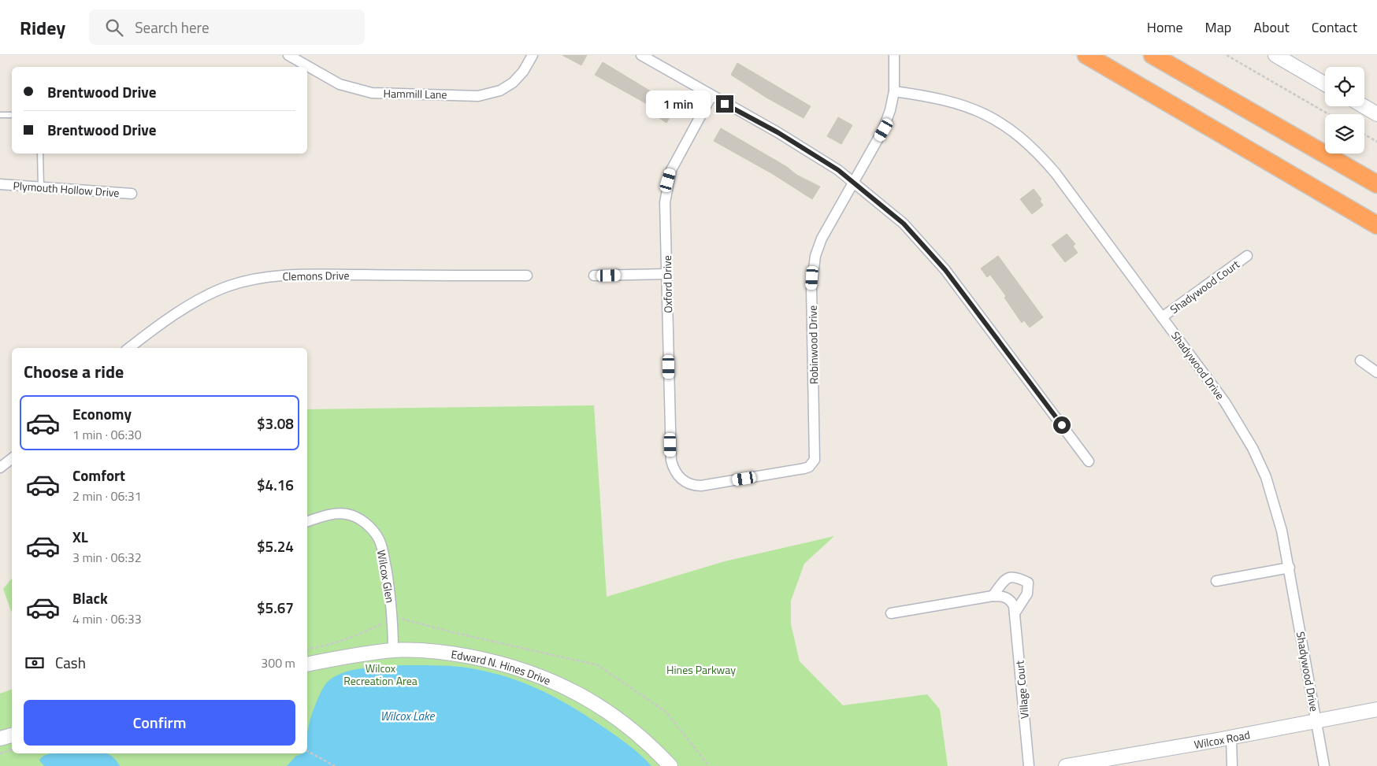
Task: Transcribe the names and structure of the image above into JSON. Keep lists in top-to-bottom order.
{
  "streets": {
    "street": [
      "Hammill Lane",
      "Plymouth Hollow Drive",
      "Clemons Drive",
      "Oxford Drive",
      "Shadywood Court",
      "Robinwood Drive",
      "Shadywood Drive",
      "Wilcox Glen",
      "Edward N. Hines Drive",
      "Village Court",
      "Wilcox Road"
    ]
  },
  "crossings": [
    ["Oxford Drive", "Robinwood Drive"],
    ["Shadywood Court", "Shadywood Drive"],
    ["Robinwood Drive", "Shadywood Drive"],
    ["Shadywood Drive", "Wilcox Road"],
    ["Wilcox Glen", "Edward N. Hines Drive"]
  ],
  "water": ["Wilcox Lake"],
  "parks": ["Wilcox Recreation Area", "Hines Parkway"],
  "page": {
    "header": "Ridey",
    "search": "Search here",
    "nav": [
      "Home",
      "Map",
      "About",
      "Contact"
    ],
    "banner": ["Brentwood Drive", "Brentwood Drive"],
    "bubble": "1 min",
    "heading": "Choose a ride",
    "list": [
      {
        "name": "Economy",
        "note": "1 min · 06:30",
        "value": "$3.08"
      },
      {
        "name": "Comfort",
        "note": "2 min · 06:31",
        "value": "$4.16"
      },
      {
        "name": "XL",
        "note": "3 min · 06:32",
        "value": "$5.24"
      },
      {
        "name": "Black",
        "note": "4 min · 06:33",
        "value": "$5.67"
      }
    ],
    "pay": ["Cash", "300 m"],
    "buttons": "Confirm"
  }
}
